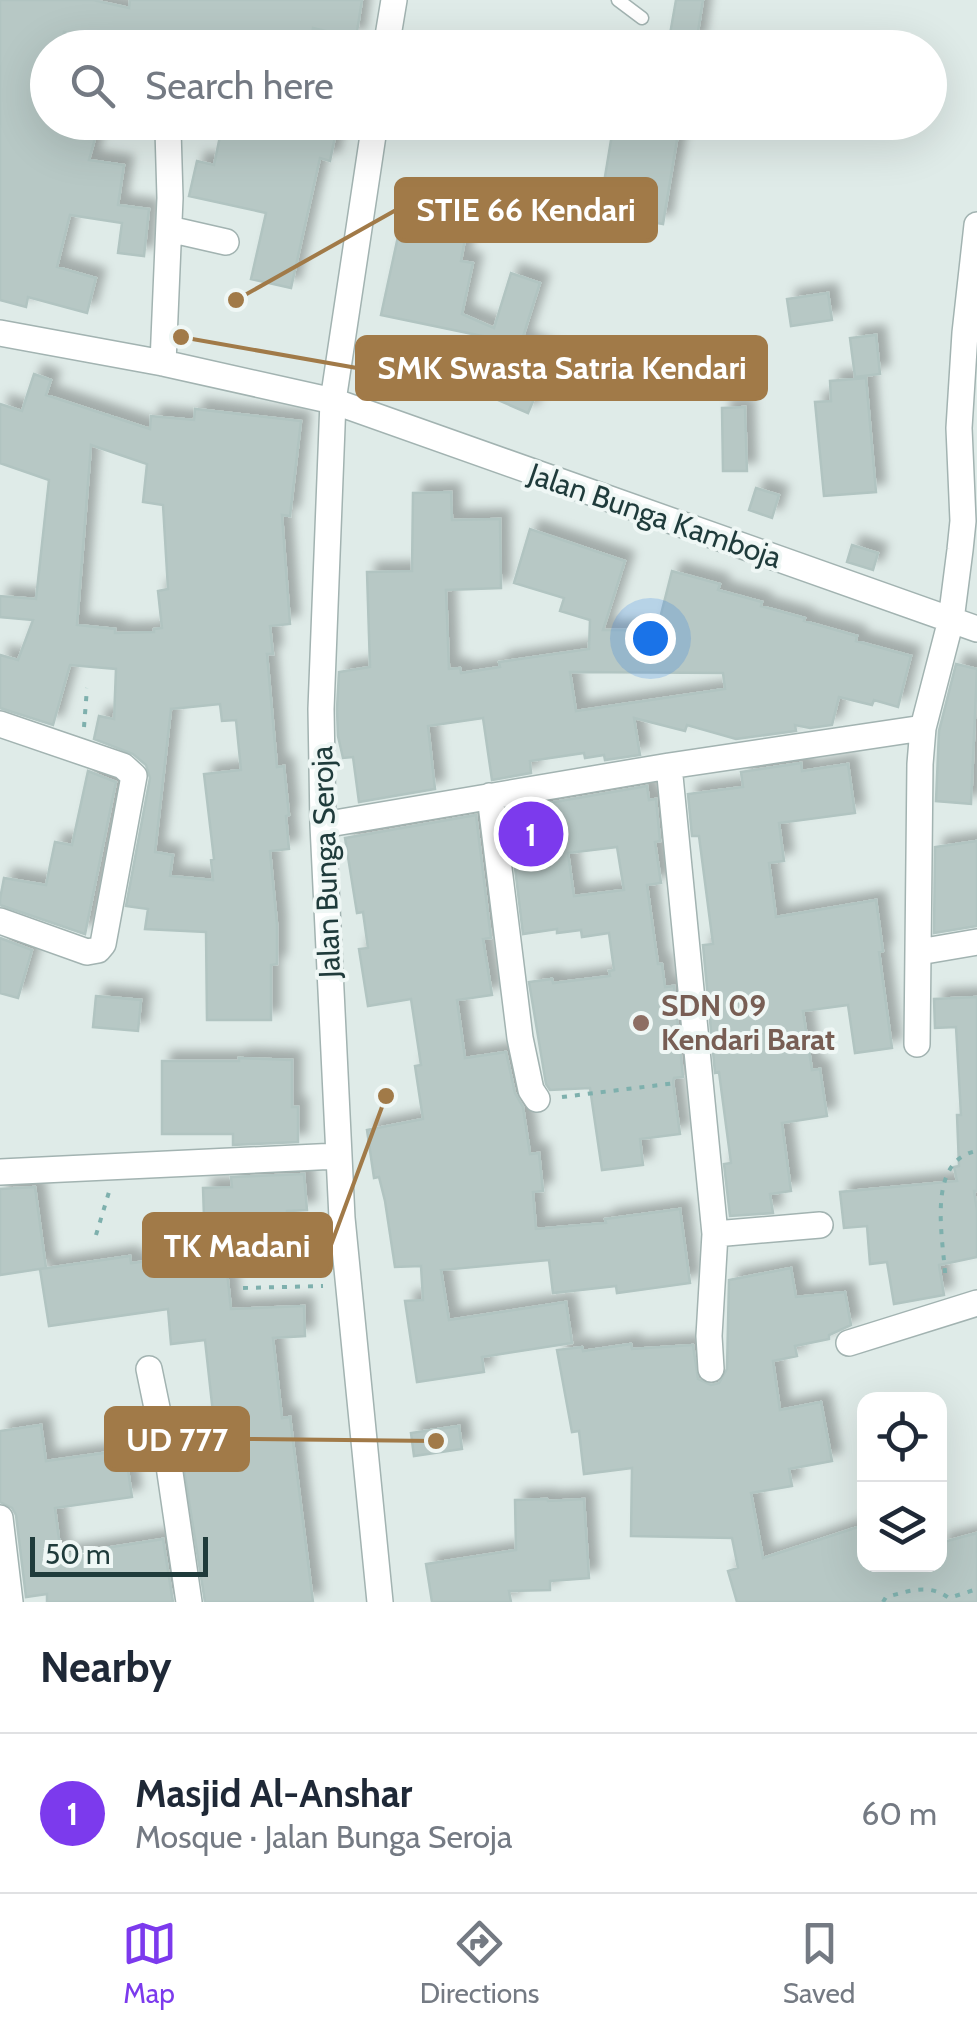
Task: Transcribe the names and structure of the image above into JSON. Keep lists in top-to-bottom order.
{
  "streets": {
    "street": ["Jalan Bunga Kamboja", "Jalan Bunga Seroja"]
  },
  "crossings": [
    ["Jalan Bunga Kamboja", "Jalan Bunga Seroja"]
  ],
  "places": [
    "STIE 66 Kendari",
    "SMK Swasta Satria Kendari",
    "SDN 09 Kendari Barat",
    "TK Madani",
    "UD 777"
  ],
  "scale_bar": "50 m",
  "page": {
    "search": "Search here",
    "pins": "1",
    "scale": "50 m",
    "heading": "Nearby",
    "list": [
      {
        "mark": "1",
        "name": "Masjid Al-Anshar",
        "note": "Mosque · Jalan Bunga Seroja",
        "value": "60 m"
      }
    ],
    "nav": ["Map", "Directions", "Saved"]
  }
}
